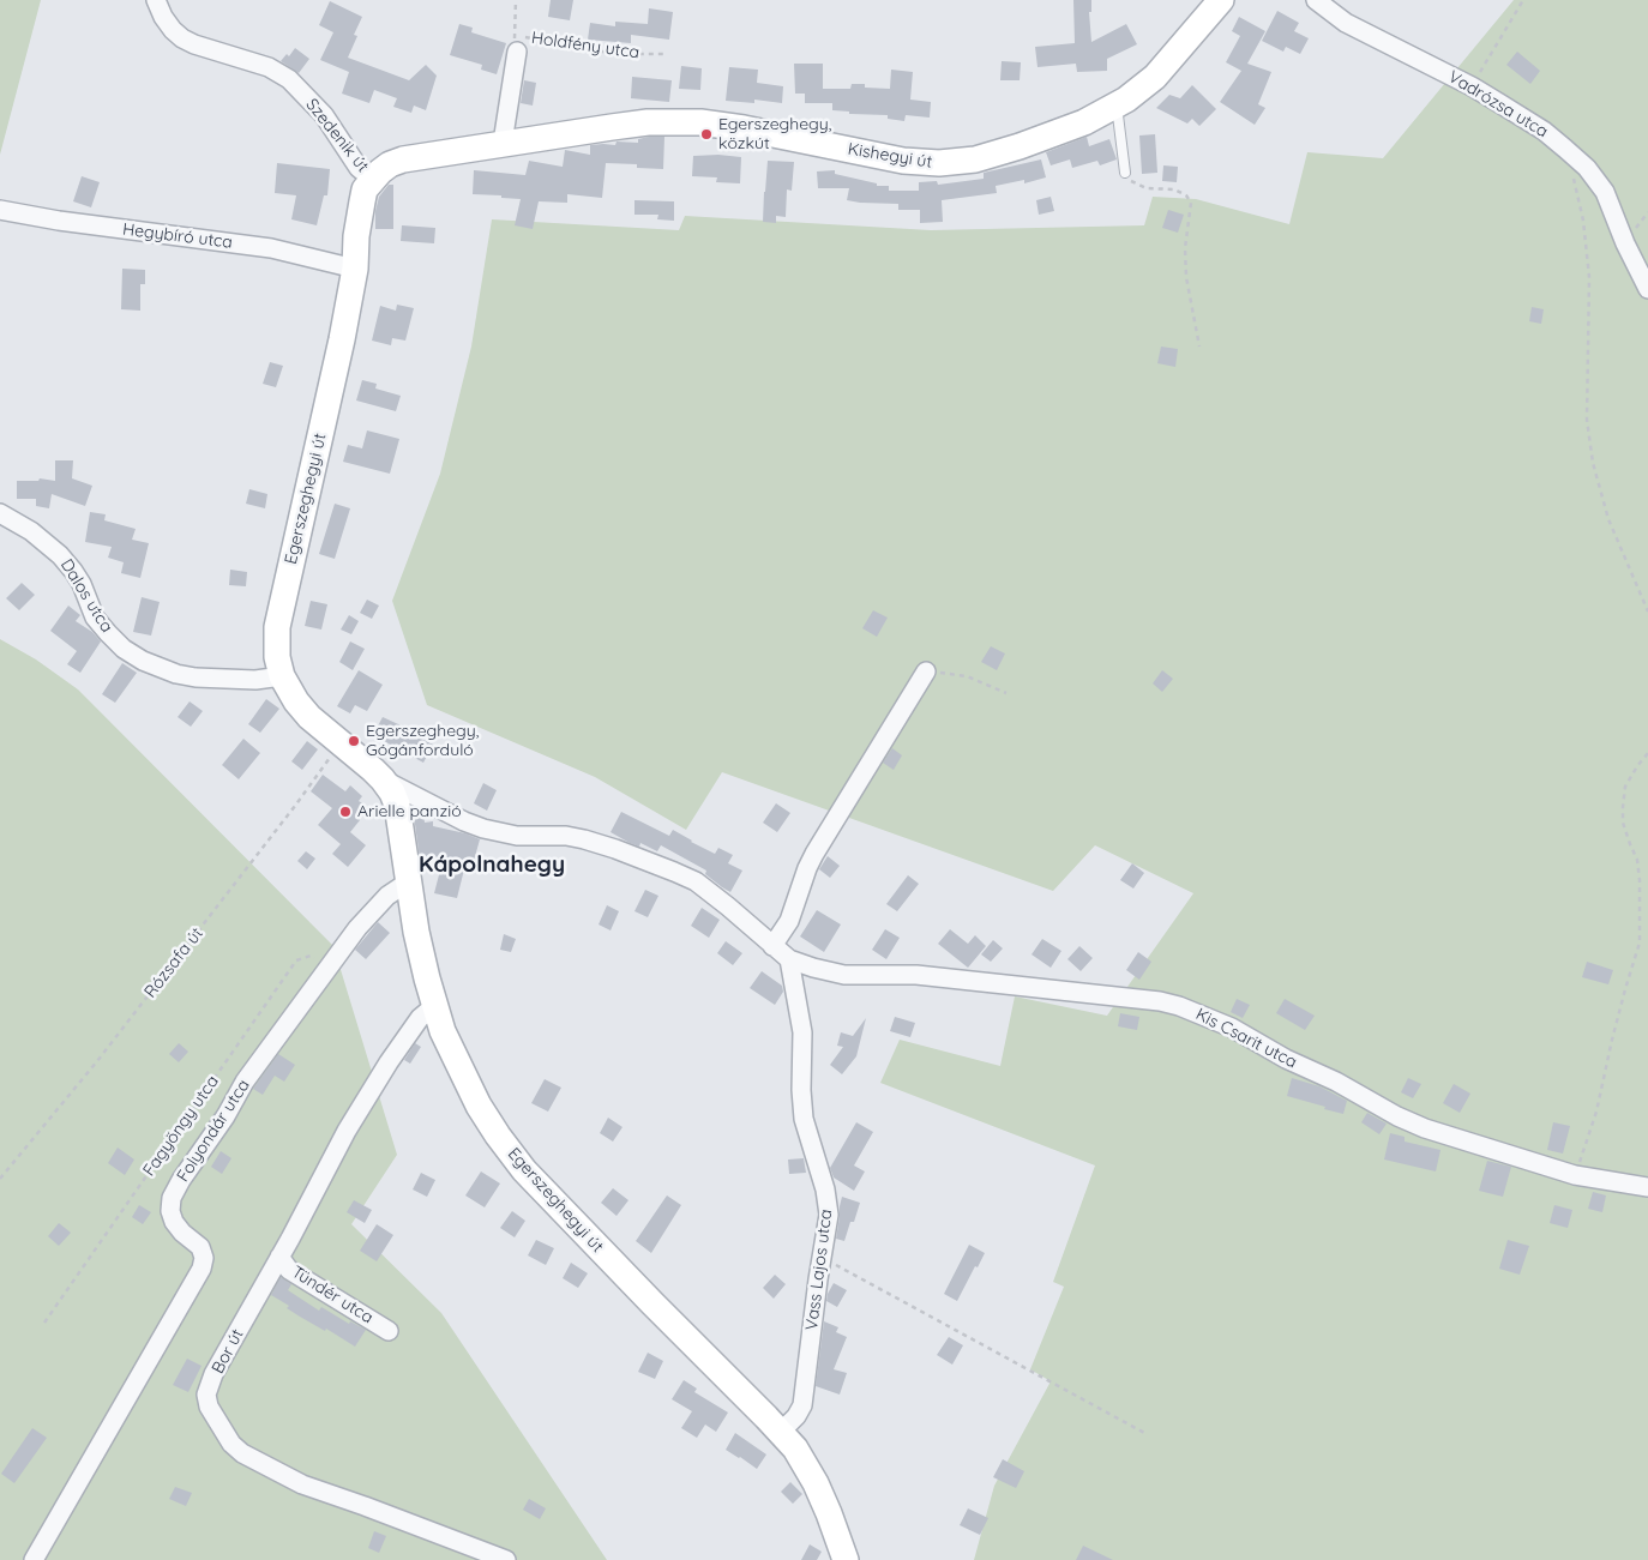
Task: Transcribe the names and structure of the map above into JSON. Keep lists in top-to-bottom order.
{
  "streets": {
    "street": [
      "Vadrózsa utca",
      "Szedenik út",
      "Kishegyi út",
      "Hegybíró utca",
      "Egerszeghegyi út",
      "Dalos utca",
      "Kis Csarit utca",
      "Folyondár utca",
      "Vass Lajos utca",
      "Tündér utca",
      "Bor út"
    ],
    "path": ["Holdfény utca", "Rózsafa út", "Fagyöngy utca"]
  },
  "crossings": [
    ["Szedenik út", "Kishegyi út"],
    ["Szedenik út", "Egerszeghegyi út"],
    ["Kishegyi út", "Egerszeghegyi út"],
    ["Hegybíró utca", "Egerszeghegyi út"],
    ["Egerszeghegyi út", "Dalos utca"],
    ["Egerszeghegyi út", "Rózsafa út"],
    ["Egerszeghegyi út", "Kis Csarit utca"],
    ["Egerszeghegyi út", "Folyondár utca"],
    ["Egerszeghegyi út", "Vass Lajos utca"],
    ["Egerszeghegyi út", "Bor út"],
    ["Kis Csarit utca", "Vass Lajos utca"],
    ["Fagyöngy utca", "Folyondár utca"],
    ["Tündér utca", "Bor út"]
  ],
  "districts": ["Kápolnahegy"],
  "places": ["Egerszeghegy, közkút", "Egerszeghegy, Gógánforduló", "Arielle panzió"]
}
